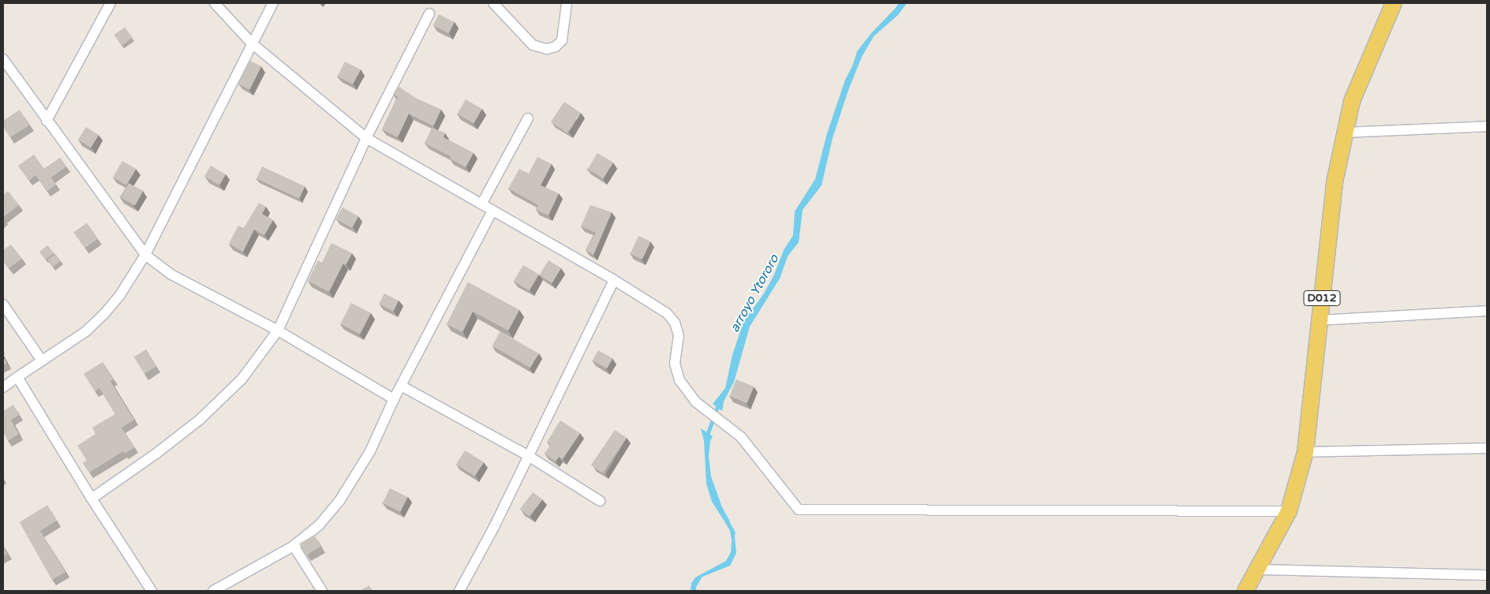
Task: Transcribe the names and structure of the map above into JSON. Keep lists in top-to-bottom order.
{
  "streets": {
    "main road": ["D012"]
  },
  "water": ["arroyo Ytororo"]
}
